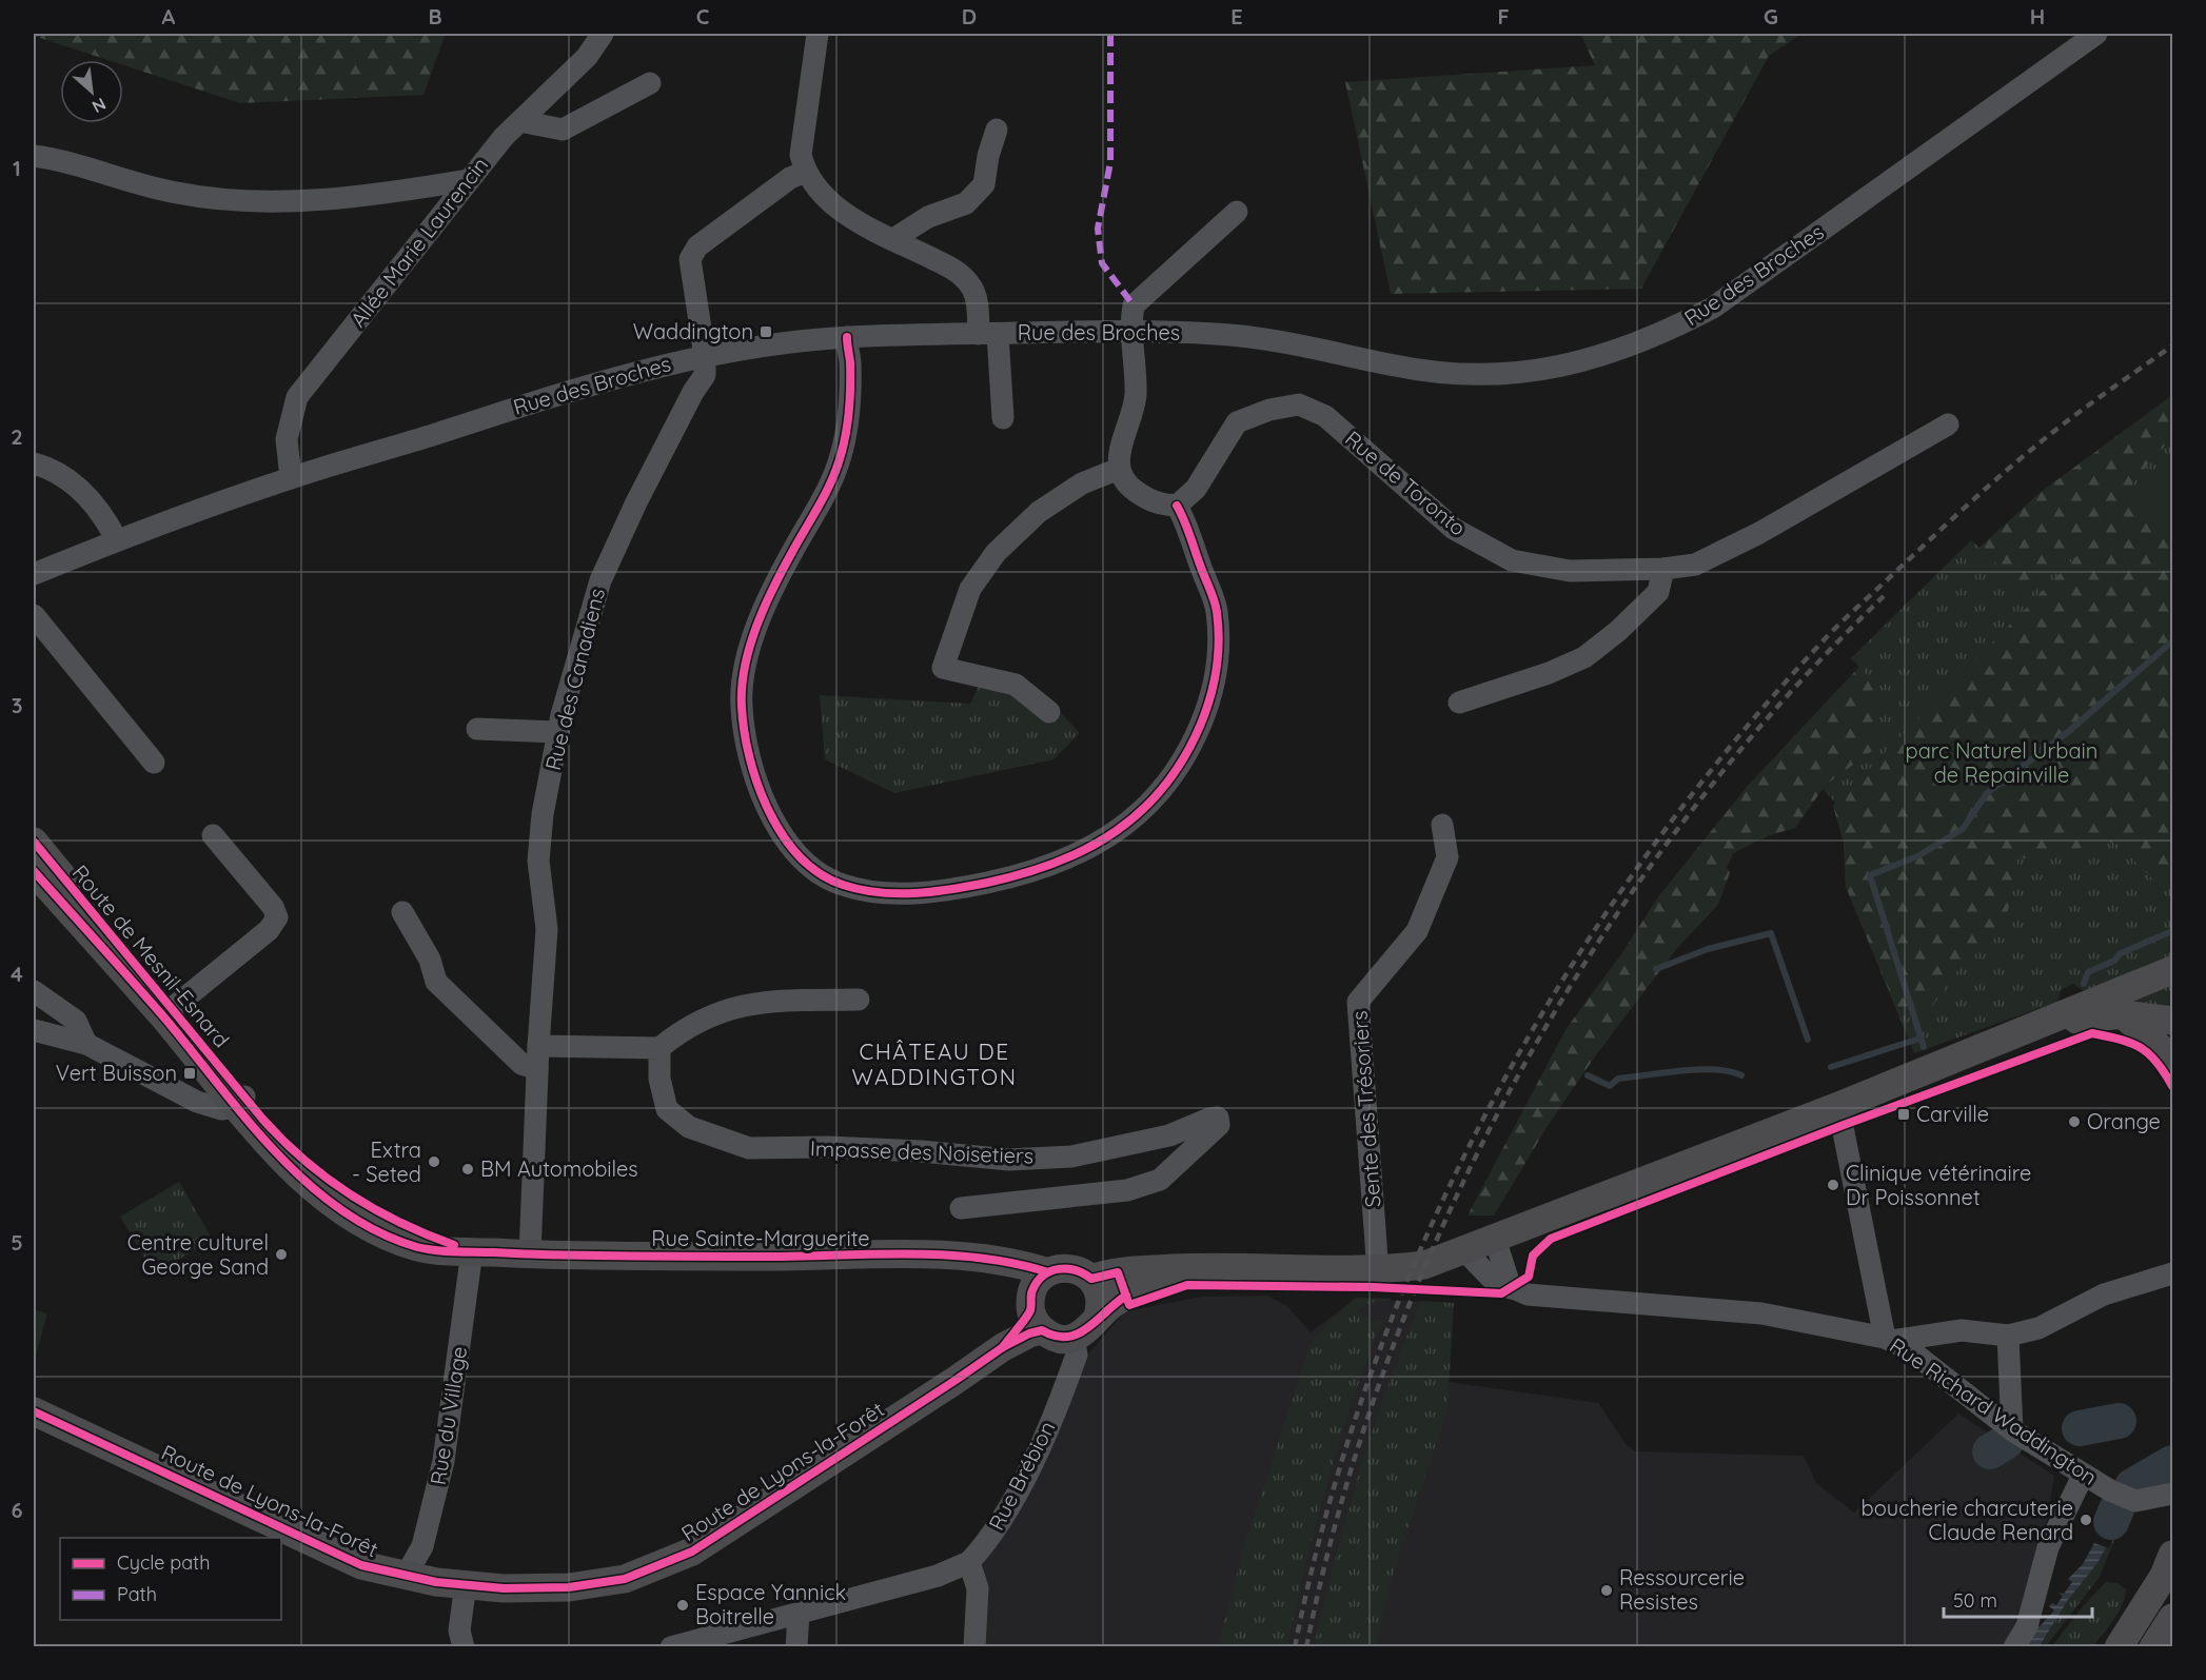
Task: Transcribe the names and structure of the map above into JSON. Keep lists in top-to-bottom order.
{
  "streets": {
    "main road": ["Route de Mesnil-Esnard", "Rue Sainte-Marguerite", "Route de Lyons-la-Forêt"],
    "street": [
      "Allée Marie Laurencin",
      "Rue des Broches",
      "Rue de Toronto",
      "Rue des Canadiens",
      "Sente des Trésoriers",
      "Impasse des Noisetiers",
      "Rue Richard Waddington",
      "Rue du Village",
      "Rue Brébion"
    ]
  },
  "crossings": [
    ["Allée Marie Laurencin", "Rue des Broches"],
    ["Rue des Broches", "Rue des Canadiens"],
    ["Rue des Canadiens", "Rue Sainte-Marguerite"],
    ["Route de Mesnil-Esnard", "Rue Sainte-Marguerite"],
    ["Rue Sainte-Marguerite", "Rue du Village"],
    ["Rue Sainte-Marguerite", "Route de Lyons-la-Forêt"],
    ["Rue Sainte-Marguerite", "Rue Brébion"],
    ["Rue du Village", "Route de Lyons-la-Forêt"],
    ["Route de Lyons-la-Forêt", "Rue Brébion"]
  ],
  "districts": ["CHÂTEAU DE WADDINGTON"],
  "parks": ["parc Naturel Urbain de Repainville"],
  "places": {
    "transit": ["Waddington", "Vert Buisson", "Carville"],
    "other": [
      "Orange",
      "Extra - Seted",
      "BM Automobiles",
      "Clinique vétérinaire Dr Poissonnet",
      "Centre culturel George Sand",
      "boucherie charcuterie Claude Renard",
      "Ressourcerie Resistes",
      "Espace Yannick Boitrelle"
    ]
  },
  "legend": ["Cycle path", "Path"],
  "scale_bar": "50 m",
  "north": "bottom right",
  "grid": {
    "columns": [
      "A",
      "B",
      "C",
      "D",
      "E",
      "F",
      "G",
      "H"
    ],
    "rows": [
      "1",
      "2",
      "3",
      "4",
      "5",
      "6"
    ]
  }
}
